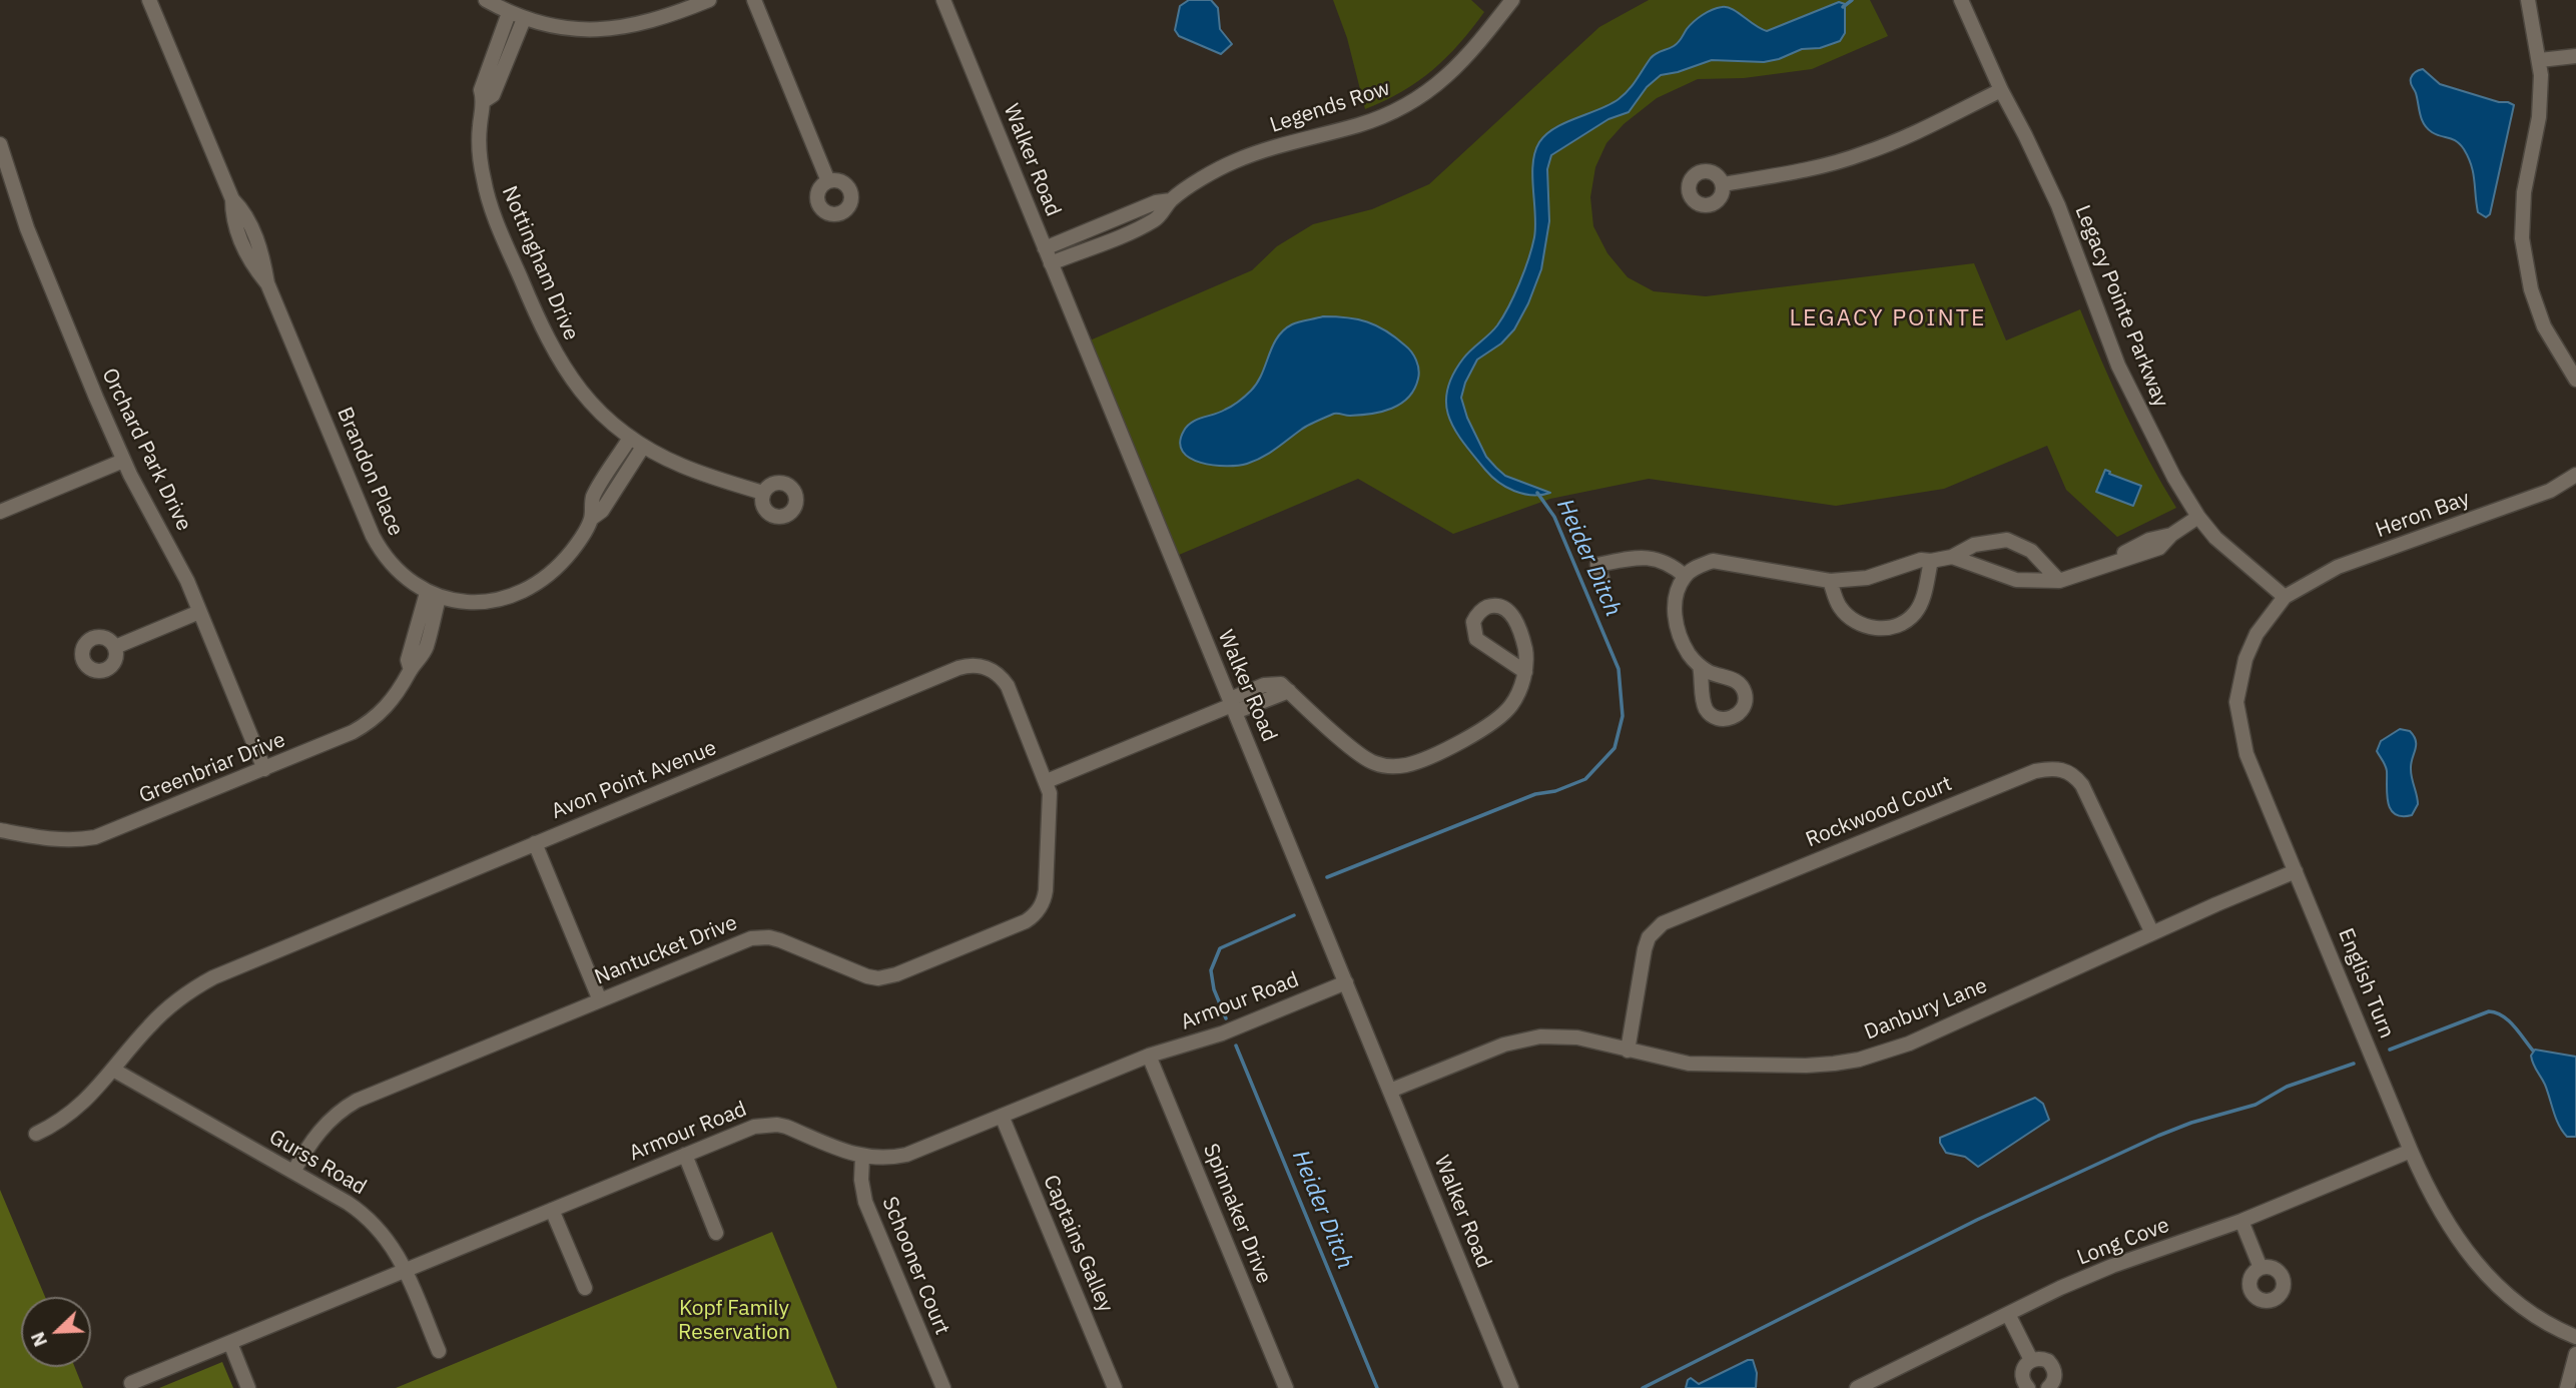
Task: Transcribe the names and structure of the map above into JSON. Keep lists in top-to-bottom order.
{
  "streets": {
    "street": [
      "Legends Row",
      "Walker Road",
      "Nottingham Drive",
      "Legacy Pointe Parkway",
      "Orchard Park Drive",
      "Brandon Place",
      "Heron Bay",
      "Greenbriar Drive",
      "Avon Point Avenue",
      "Rockwood Court",
      "Nantucket Drive",
      "English Turn",
      "Armour Road",
      "Danbury Lane",
      "Gurss Road",
      "Spinnaker Drive",
      "Long Cove",
      "Captains Galley",
      "Schooner Court"
    ]
  },
  "crossings": [
    ["Legends Row", "Walker Road"],
    ["Walker Road", "Armour Road"],
    ["Walker Road", "Danbury Lane"],
    ["Legacy Pointe Parkway", "Heron Bay"],
    ["Legacy Pointe Parkway", "English Turn"],
    ["Orchard Park Drive", "Greenbriar Drive"],
    ["Brandon Place", "Greenbriar Drive"],
    ["Heron Bay", "English Turn"],
    ["Avon Point Avenue", "Nantucket Drive"],
    ["Avon Point Avenue", "Gurss Road"],
    ["Rockwood Court", "Danbury Lane"],
    ["Nantucket Drive", "Gurss Road"],
    ["English Turn", "Danbury Lane"],
    ["English Turn", "Long Cove"],
    ["Armour Road", "Gurss Road"],
    ["Armour Road", "Spinnaker Drive"],
    ["Armour Road", "Captains Galley"],
    ["Armour Road", "Schooner Court"]
  ],
  "districts": ["LEGACY POINTE"],
  "water": ["Heider Ditch"],
  "parks": ["Kopf Family Reservation"],
  "north": "bottom left"
}
